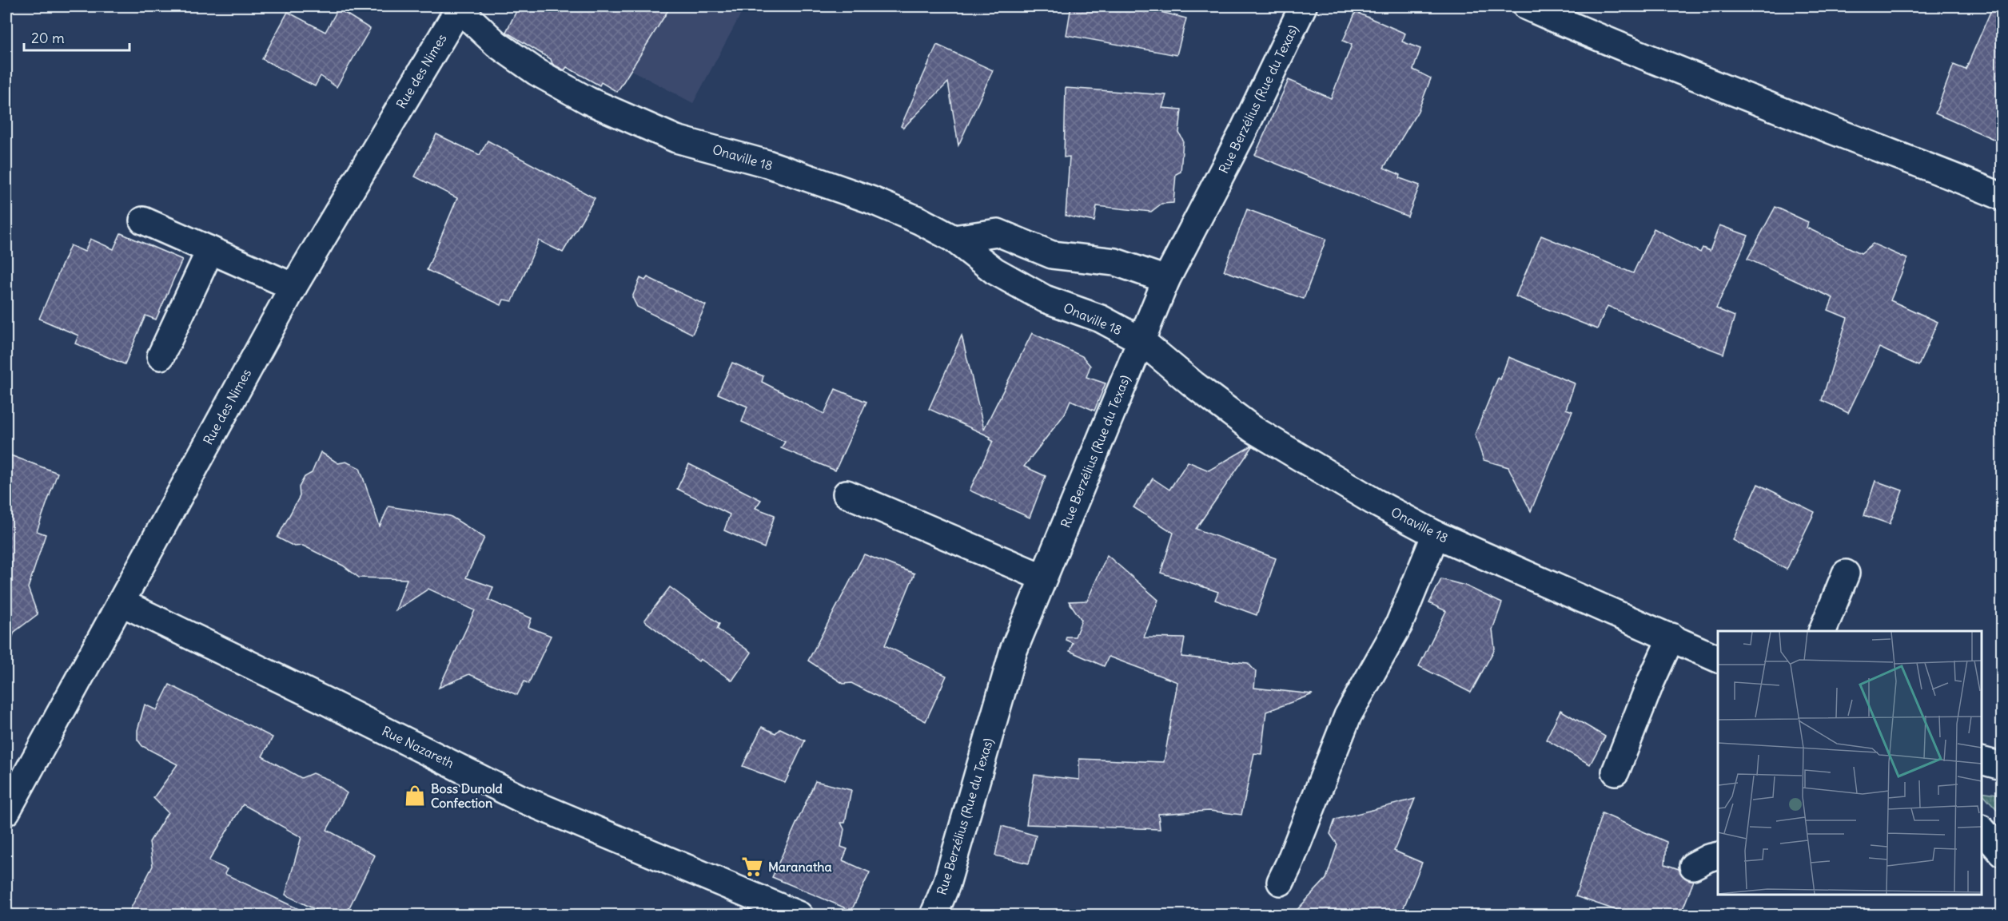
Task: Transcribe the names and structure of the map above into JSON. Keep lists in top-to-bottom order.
{
  "streets": {
    "street": [
      "Rue des Nimes",
      "Rue Berzélius (Rue du Texas)",
      "Onaville 18",
      "Rue Nazareth"
    ]
  },
  "crossings": [
    ["Rue des Nimes", "Onaville 18"],
    ["Rue des Nimes", "Rue Nazareth"],
    ["Rue Berzélius (Rue du Texas)", "Onaville 18"]
  ],
  "places": {
    "shop": ["Boss Dunold Confection"],
    "supermarket": ["Maranatha"]
  },
  "scale_bar": "20 m"
}
